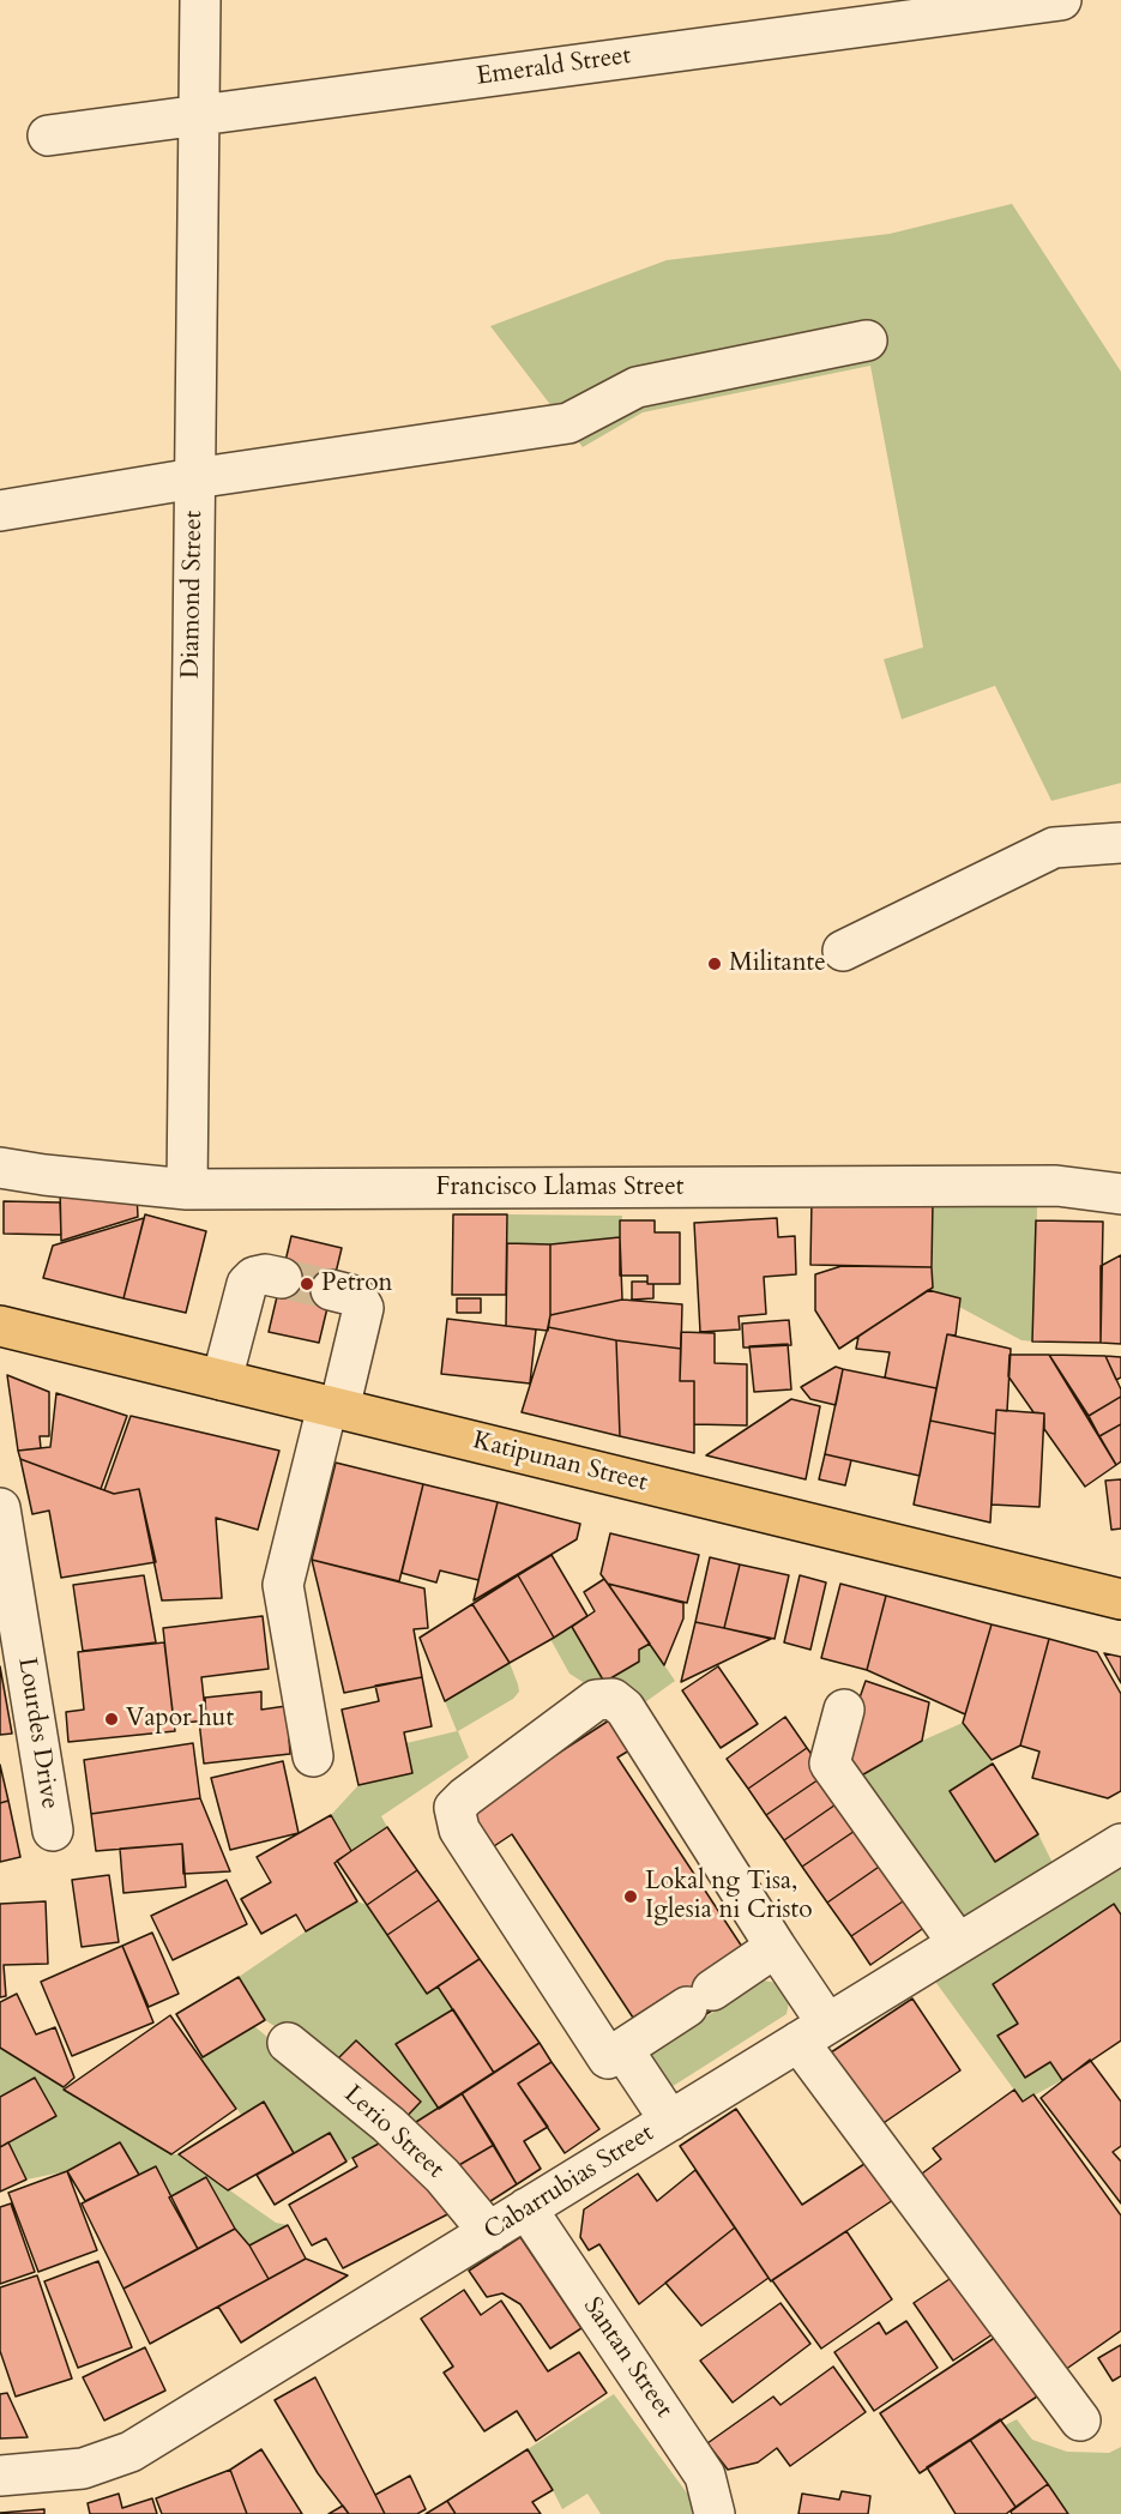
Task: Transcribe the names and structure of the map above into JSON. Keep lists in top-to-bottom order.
{
  "streets": {
    "main road": ["Katipunan Street"],
    "street": [
      "Emerald Street",
      "Diamond Street",
      "Francisco Llamas Street",
      "Lourdes Drive",
      "Lerio Street",
      "Cabarrubias Street",
      "Santan Street"
    ]
  },
  "crossings": [
    ["Emerald Street", "Diamond Street"],
    ["Diamond Street", "Francisco Llamas Street"],
    ["Lerio Street", "Cabarrubias Street"],
    ["Cabarrubias Street", "Santan Street"]
  ],
  "places": [
    "Militante",
    "Petron",
    "Vapor hut",
    "Lokal ng Tisa, Iglesia ni Cristo"
  ]
}
